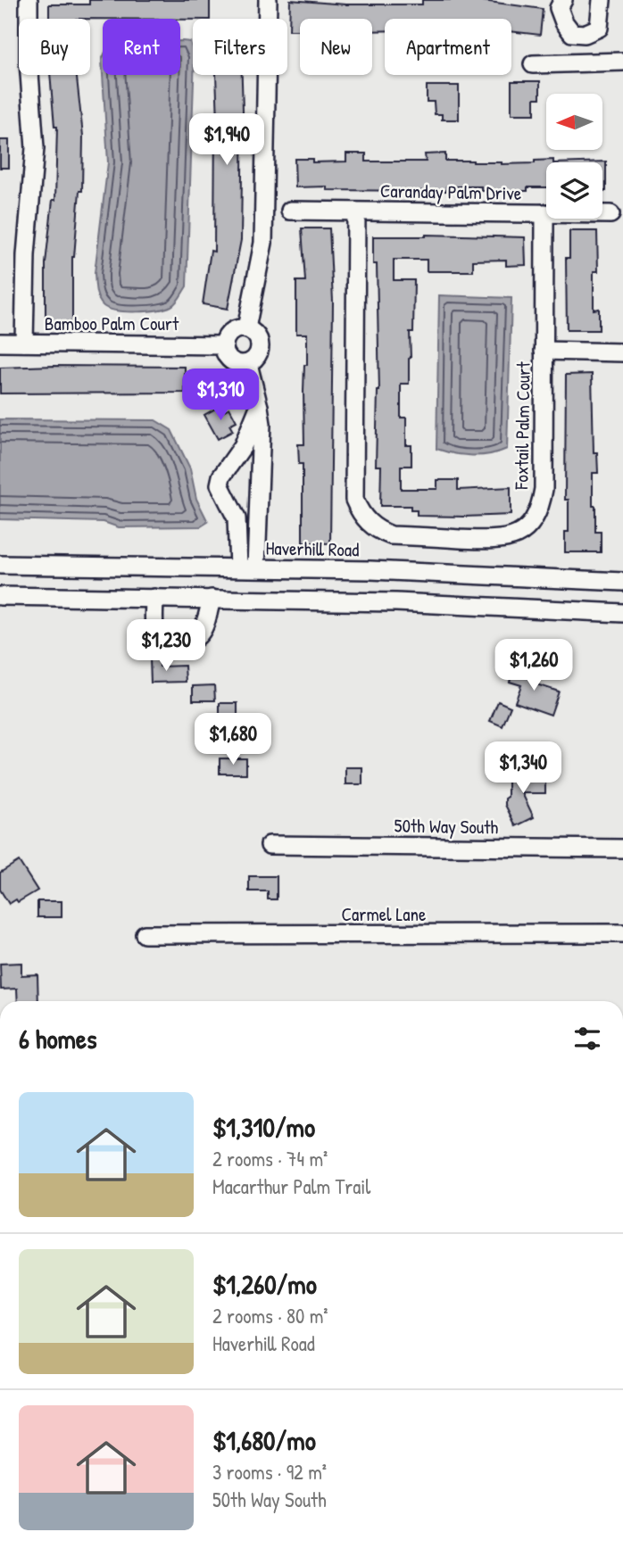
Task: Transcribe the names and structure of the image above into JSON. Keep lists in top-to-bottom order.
{
  "streets": {
    "street": [
      "Caranday Palm Drive",
      "Bamboo Palm Court",
      "Foxtail Palm Court",
      "Haverhill Road",
      "50th Way South",
      "Carmel Lane"
    ]
  },
  "crossings": [
    ["Caranday Palm Drive", "Foxtail Palm Court"]
  ],
  "north": "left",
  "page": {
    "chip": [
      "Buy",
      "Rent",
      "Filters",
      "New",
      "Apartment"
    ],
    "price": [
      "$1,940",
      "$1,310",
      "$1,230",
      "$1,260",
      "$1,680",
      "$1,340"
    ],
    "heading": "6 homes",
    "list": [
      {
        "name": "$1,310/mo",
        "note": "2 rooms · 74 m² · Macarthur Palm Trail"
      },
      {
        "name": "$1,260/mo",
        "note": "2 rooms · 80 m² · Haverhill Road"
      },
      {
        "name": "$1,680/mo",
        "note": "3 rooms · 92 m² · 50th Way South"
      }
    ]
  }
}
